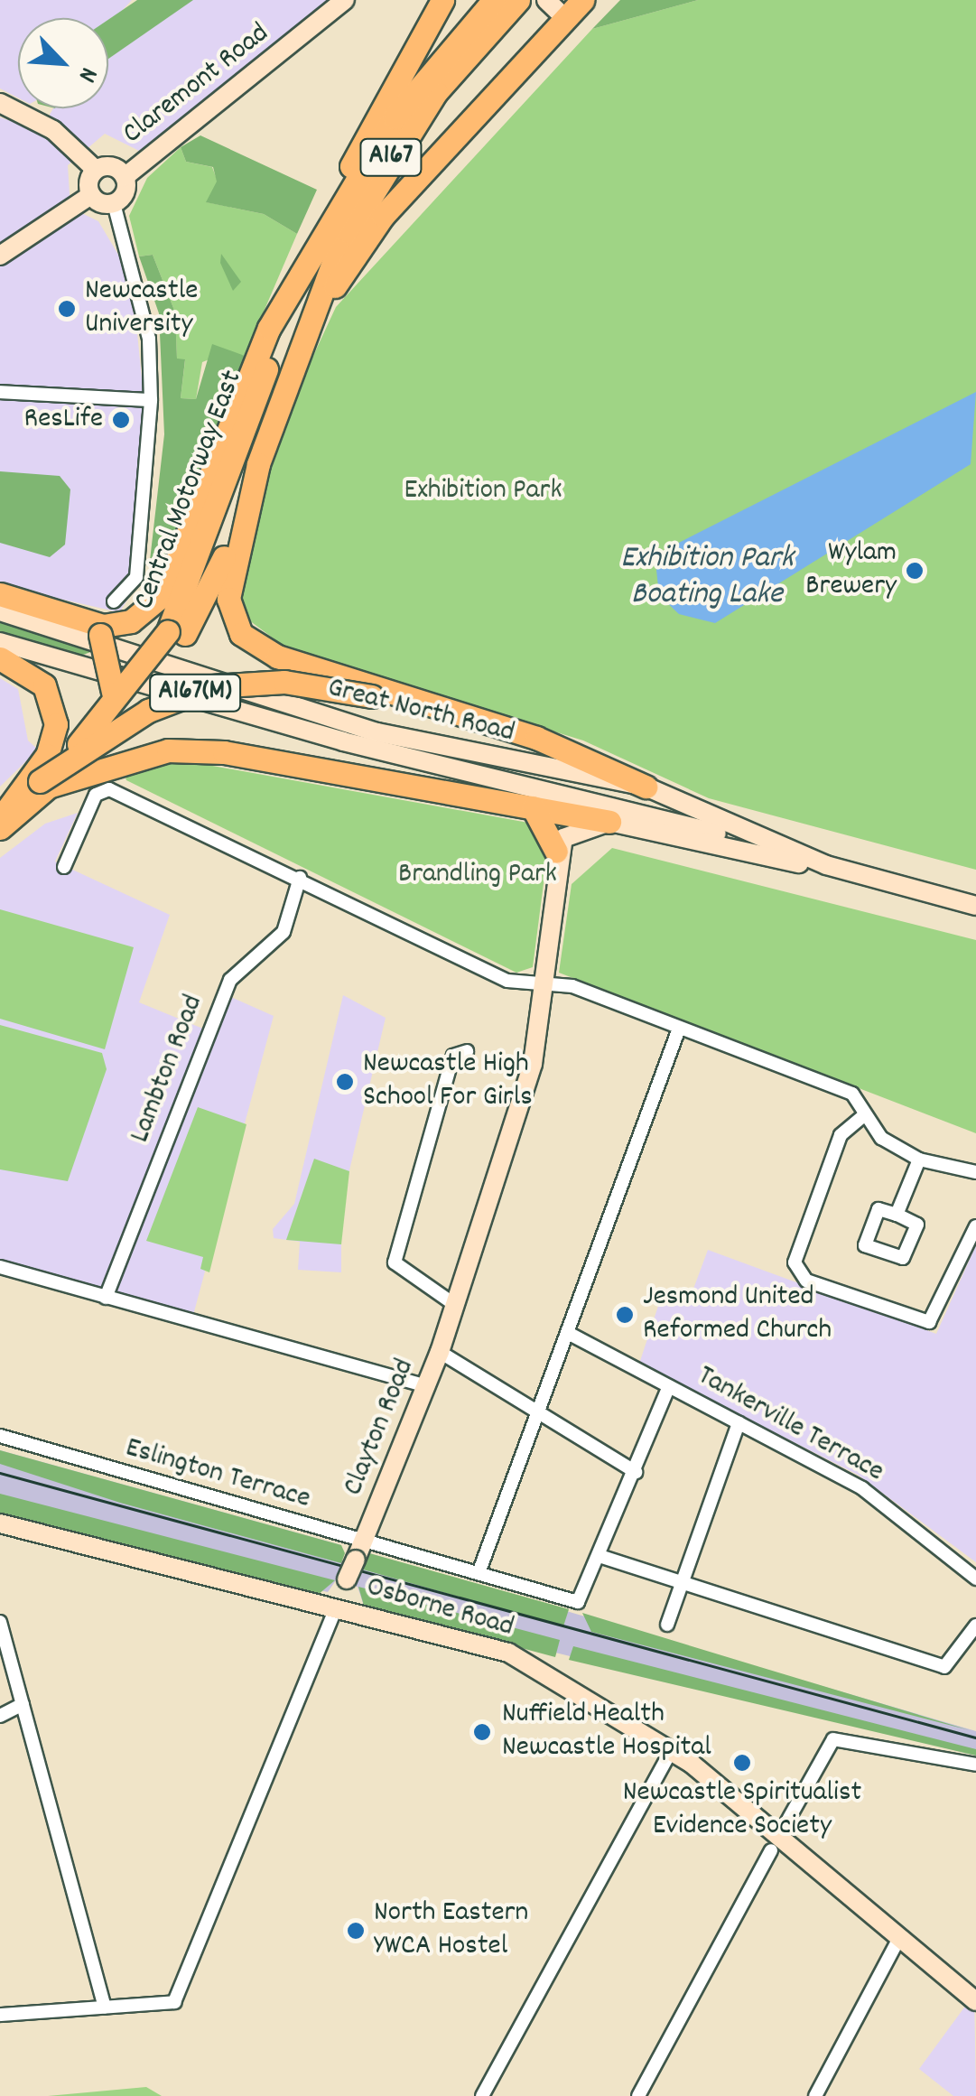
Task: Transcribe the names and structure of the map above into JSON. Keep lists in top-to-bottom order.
{
  "streets": {
    "highway": ["A167", "Central Motorway East", "A167(M)"],
    "main road": [
      "Claremont Road",
      "Great North Road",
      "Clayton Road",
      "Osborne Road"
    ],
    "street": ["Lambton Road", "Tankerville Terrace", "Eslington Terrace"]
  },
  "crossings": [
    ["A167", "Central Motorway East"],
    ["Central Motorway East", "A167(M)"],
    ["Clayton Road", "Eslington Terrace"],
    ["Clayton Road", "Osborne Road"]
  ],
  "water": ["Exhibition Park Boating Lake"],
  "parks": ["Exhibition Park", "Brandling Park"],
  "places": [
    "Newcastle University",
    "ResLife",
    "Wylam Brewery",
    "Newcastle High School For Girls",
    "Jesmond United Reformed Church",
    "Nuffield Health Newcastle Hospital",
    "Newcastle Spiritualist Evidence Society",
    "North Eastern YWCA Hostel"
  ],
  "north": "bottom right"
}
